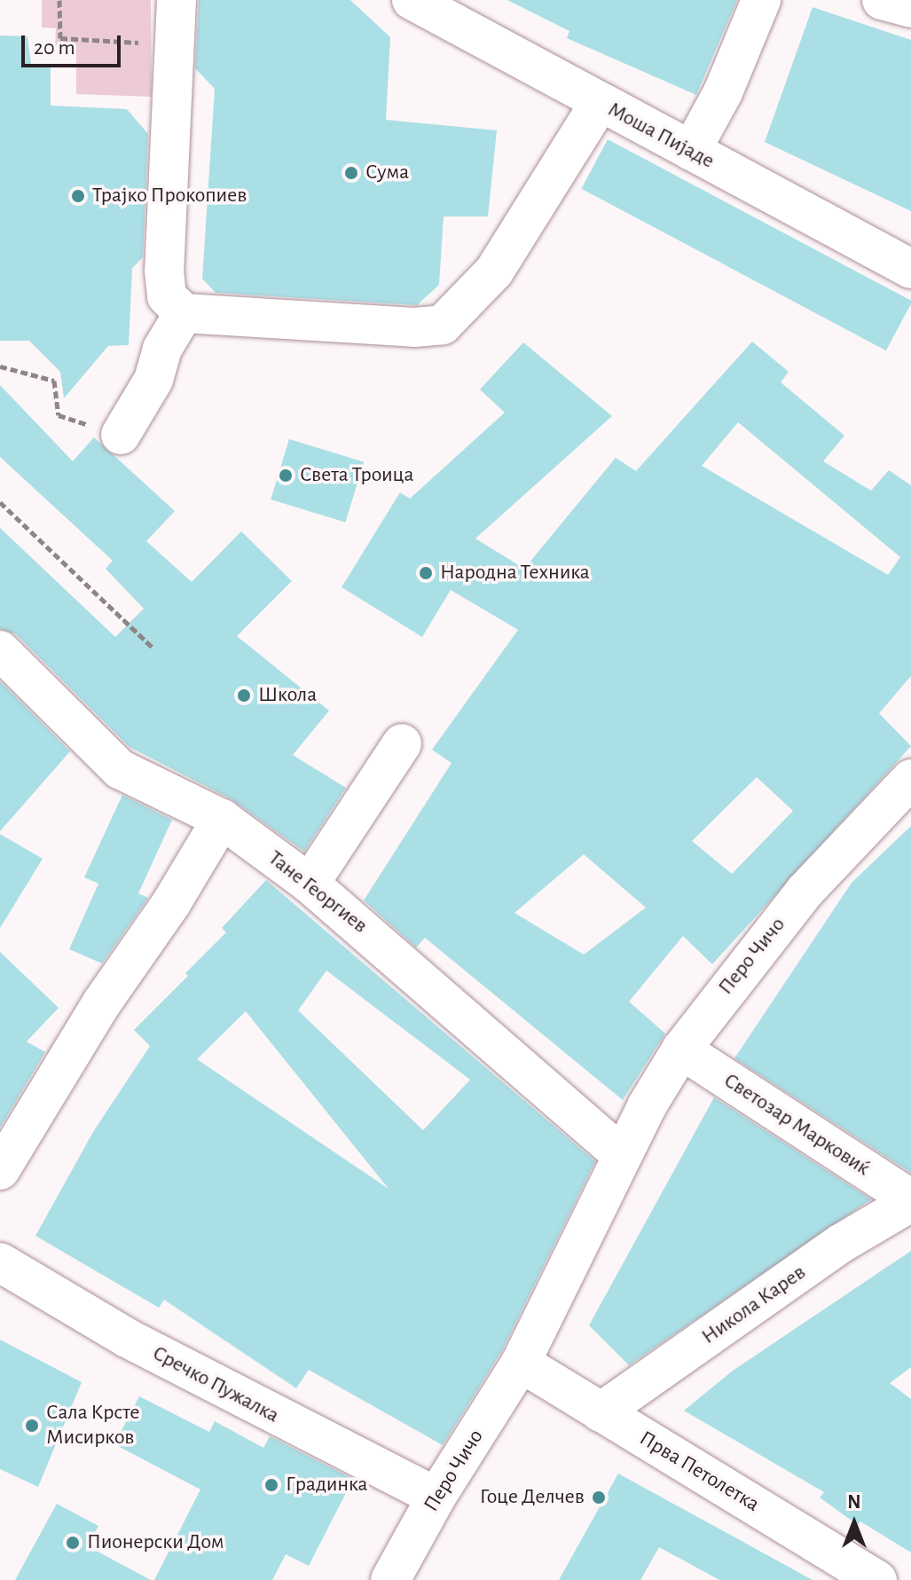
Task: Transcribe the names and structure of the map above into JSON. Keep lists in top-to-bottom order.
{
  "streets": {
    "street": [
      "Моша Пијаде",
      "Тане Георгиев",
      "Перо Чичо",
      "Светозар Марковиќ",
      "Никола Карев",
      "Сречко Пужалка",
      "Прва Петолетка"
    ]
  },
  "crossings": [
    ["Тане Георгиев", "Перо Чичо"],
    ["Перо Чичо", "Светозар Марковиќ"],
    ["Перо Чичо", "Сречко Пужалка"],
    ["Перо Чичо", "Прва Петолетка"],
    ["Светозар Марковиќ", "Никола Карев"],
    ["Никола Карев", "Прва Петолетка"]
  ],
  "places": [
    "Сума",
    "Трајко Прокопиев",
    "Света Троица",
    "Народна Техника",
    "Школа",
    "Сала Крсте Мисирков",
    "Градинка",
    "Гоце Делчев",
    "Пионерски Дом"
  ],
  "scale_bar": "20 m",
  "north": "top"
}
